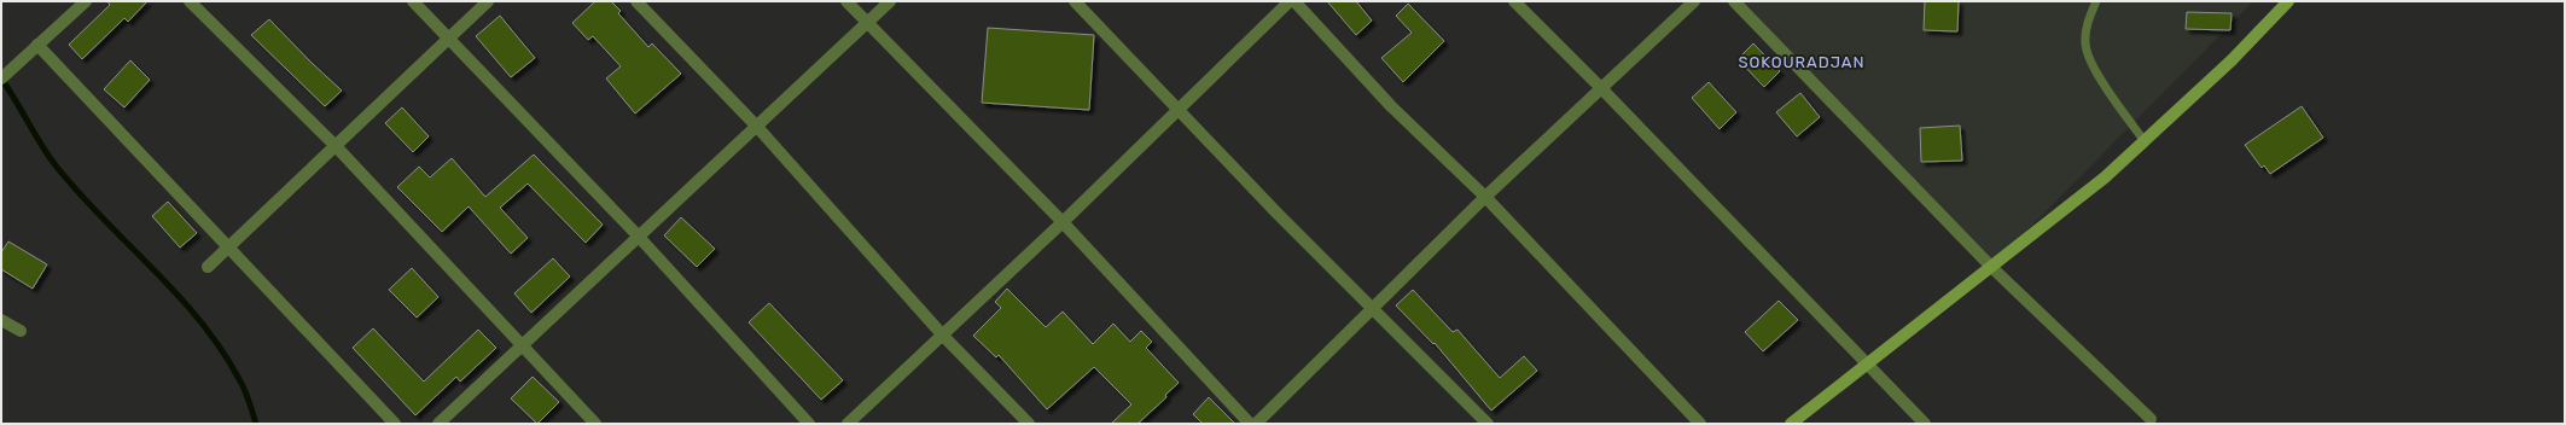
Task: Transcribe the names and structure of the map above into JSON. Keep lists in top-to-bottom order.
{
  "districts": ["SOKOURADJAN"]
}
